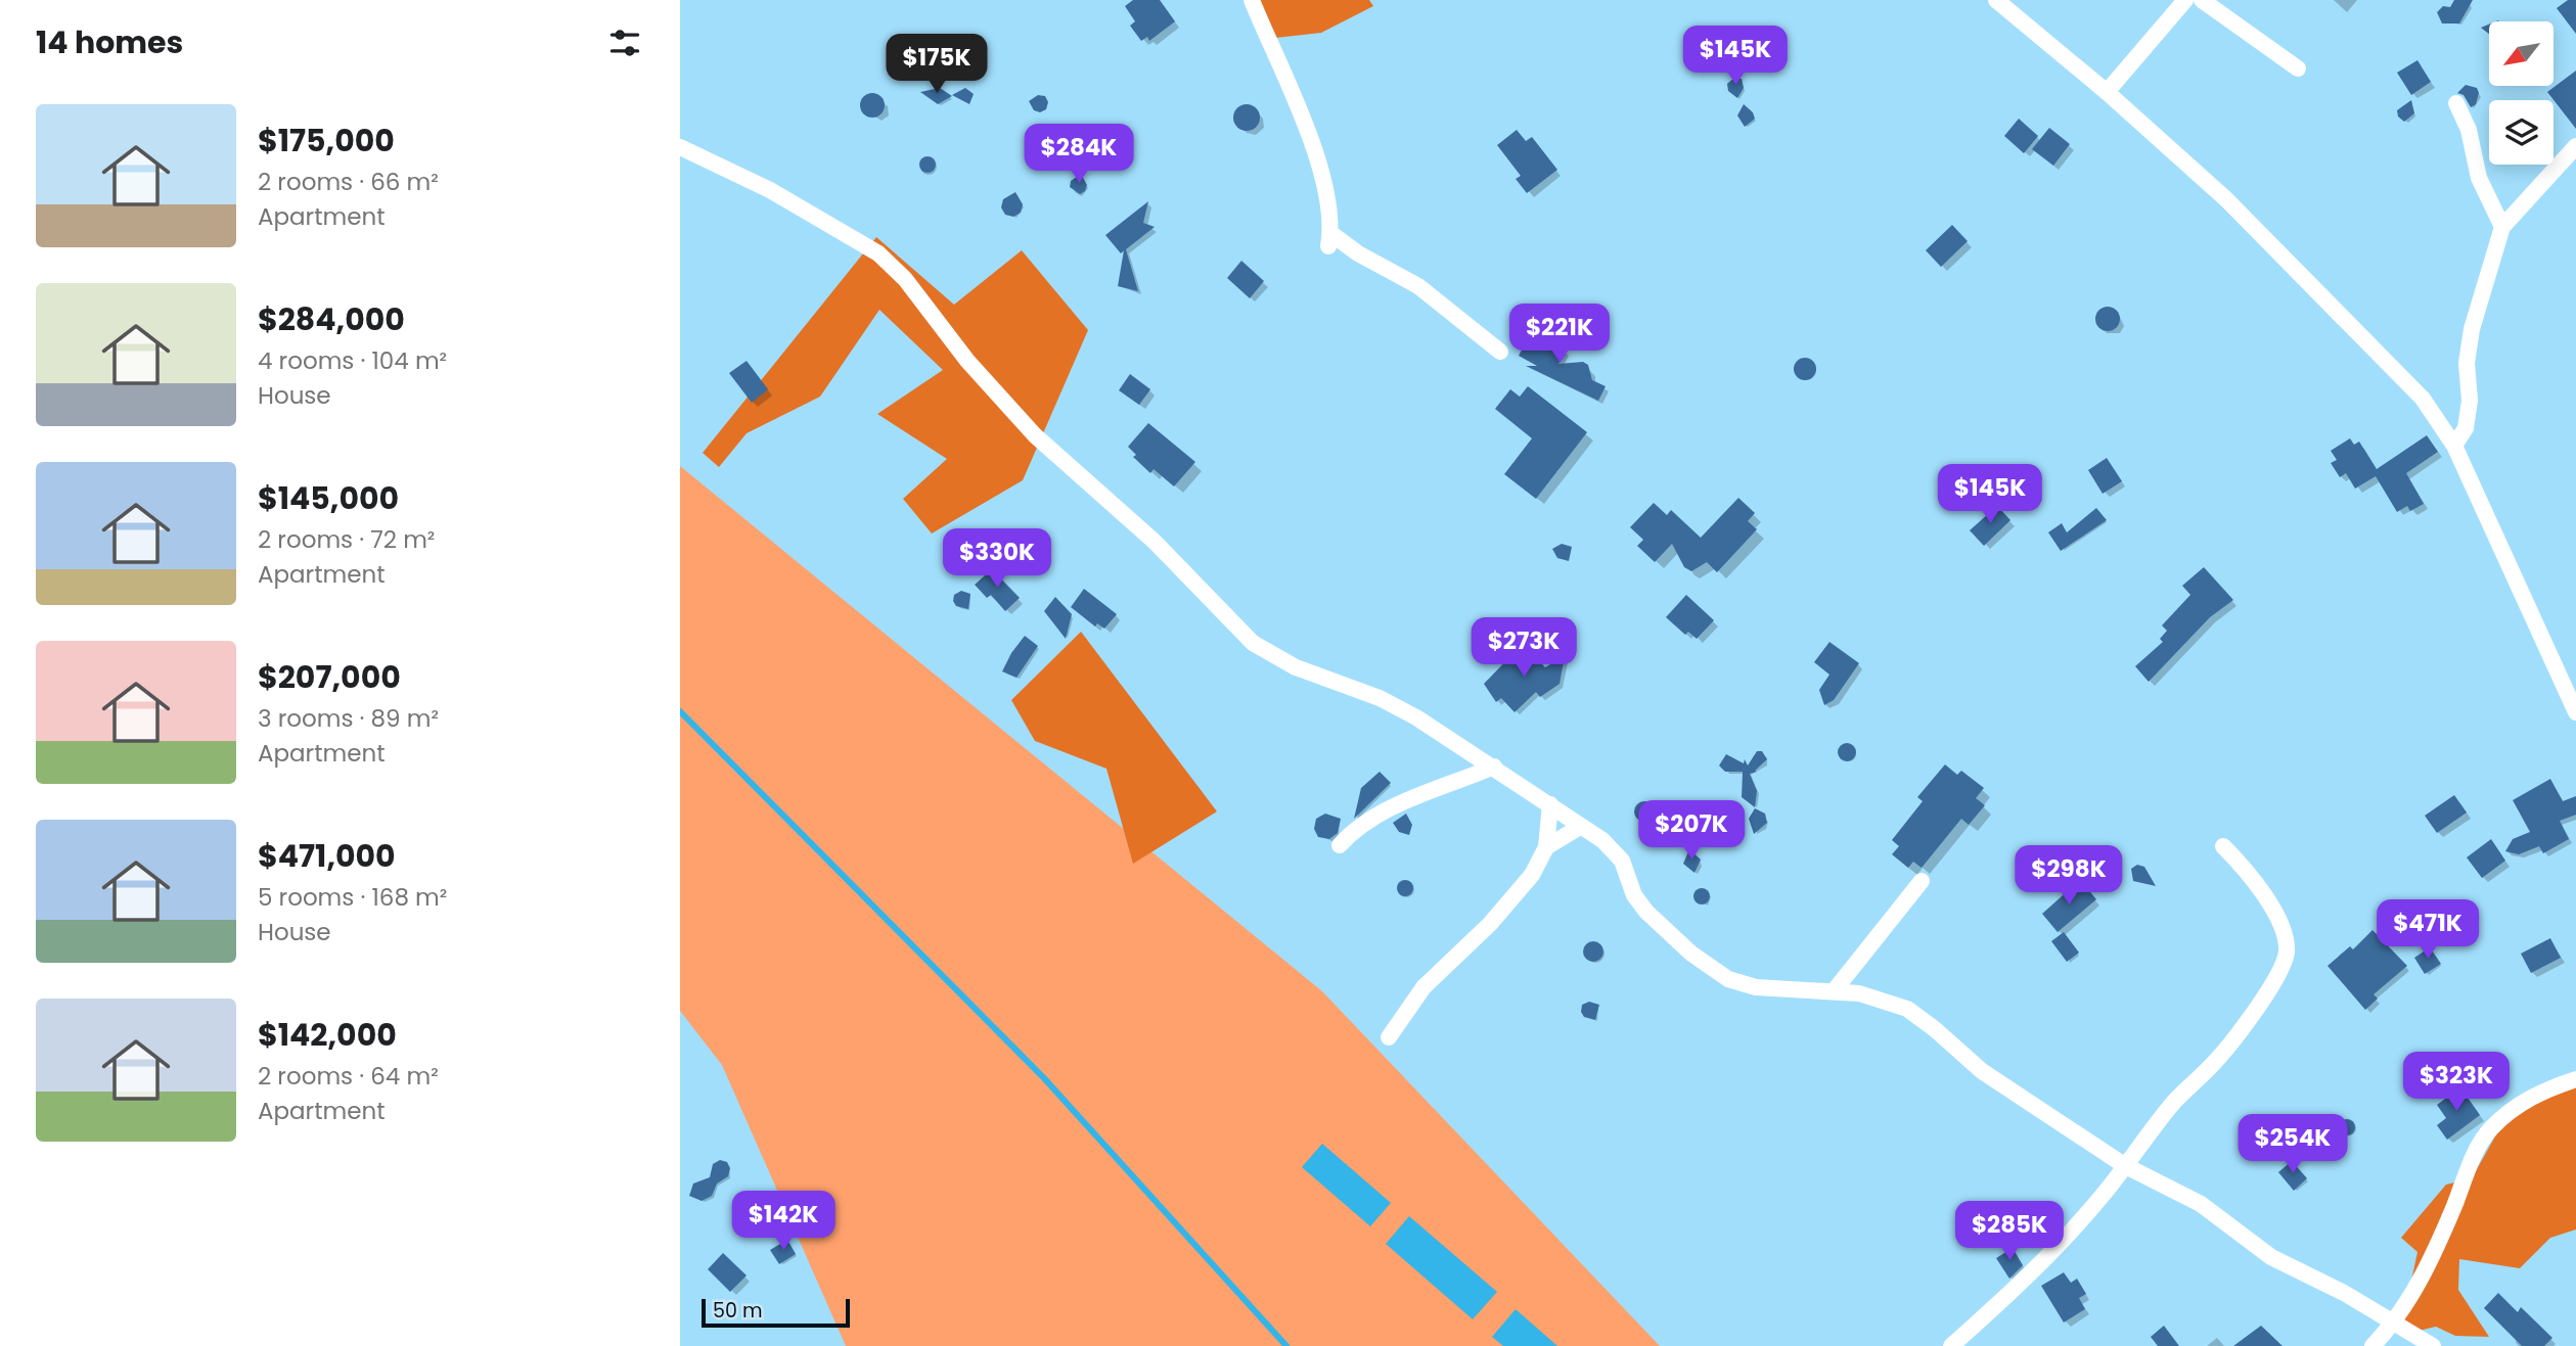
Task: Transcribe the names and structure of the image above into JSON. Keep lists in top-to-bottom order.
{
  "scale_bar": "50 m",
  "north": "bottom left",
  "page": {
    "heading": "14 homes",
    "price": [
      "$145K",
      "$175K",
      "$284K",
      "$221K",
      "$145K",
      "$330K",
      "$273K",
      "$207K",
      "$298K",
      "$471K",
      "$323K",
      "$254K",
      "$142K",
      "$285K"
    ],
    "list": [
      {
        "name": "$175,000",
        "note": "2 rooms · 66 m² · Apartment"
      },
      {
        "name": "$284,000",
        "note": "4 rooms · 104 m² · House"
      },
      {
        "name": "$145,000",
        "note": "2 rooms · 72 m² · Apartment"
      },
      {
        "name": "$207,000",
        "note": "3 rooms · 89 m² · Apartment"
      },
      {
        "name": "$471,000",
        "note": "5 rooms · 168 m² · House"
      },
      {
        "name": "$142,000",
        "note": "2 rooms · 64 m² · Apartment"
      }
    ],
    "scale": "50 m"
  }
}
